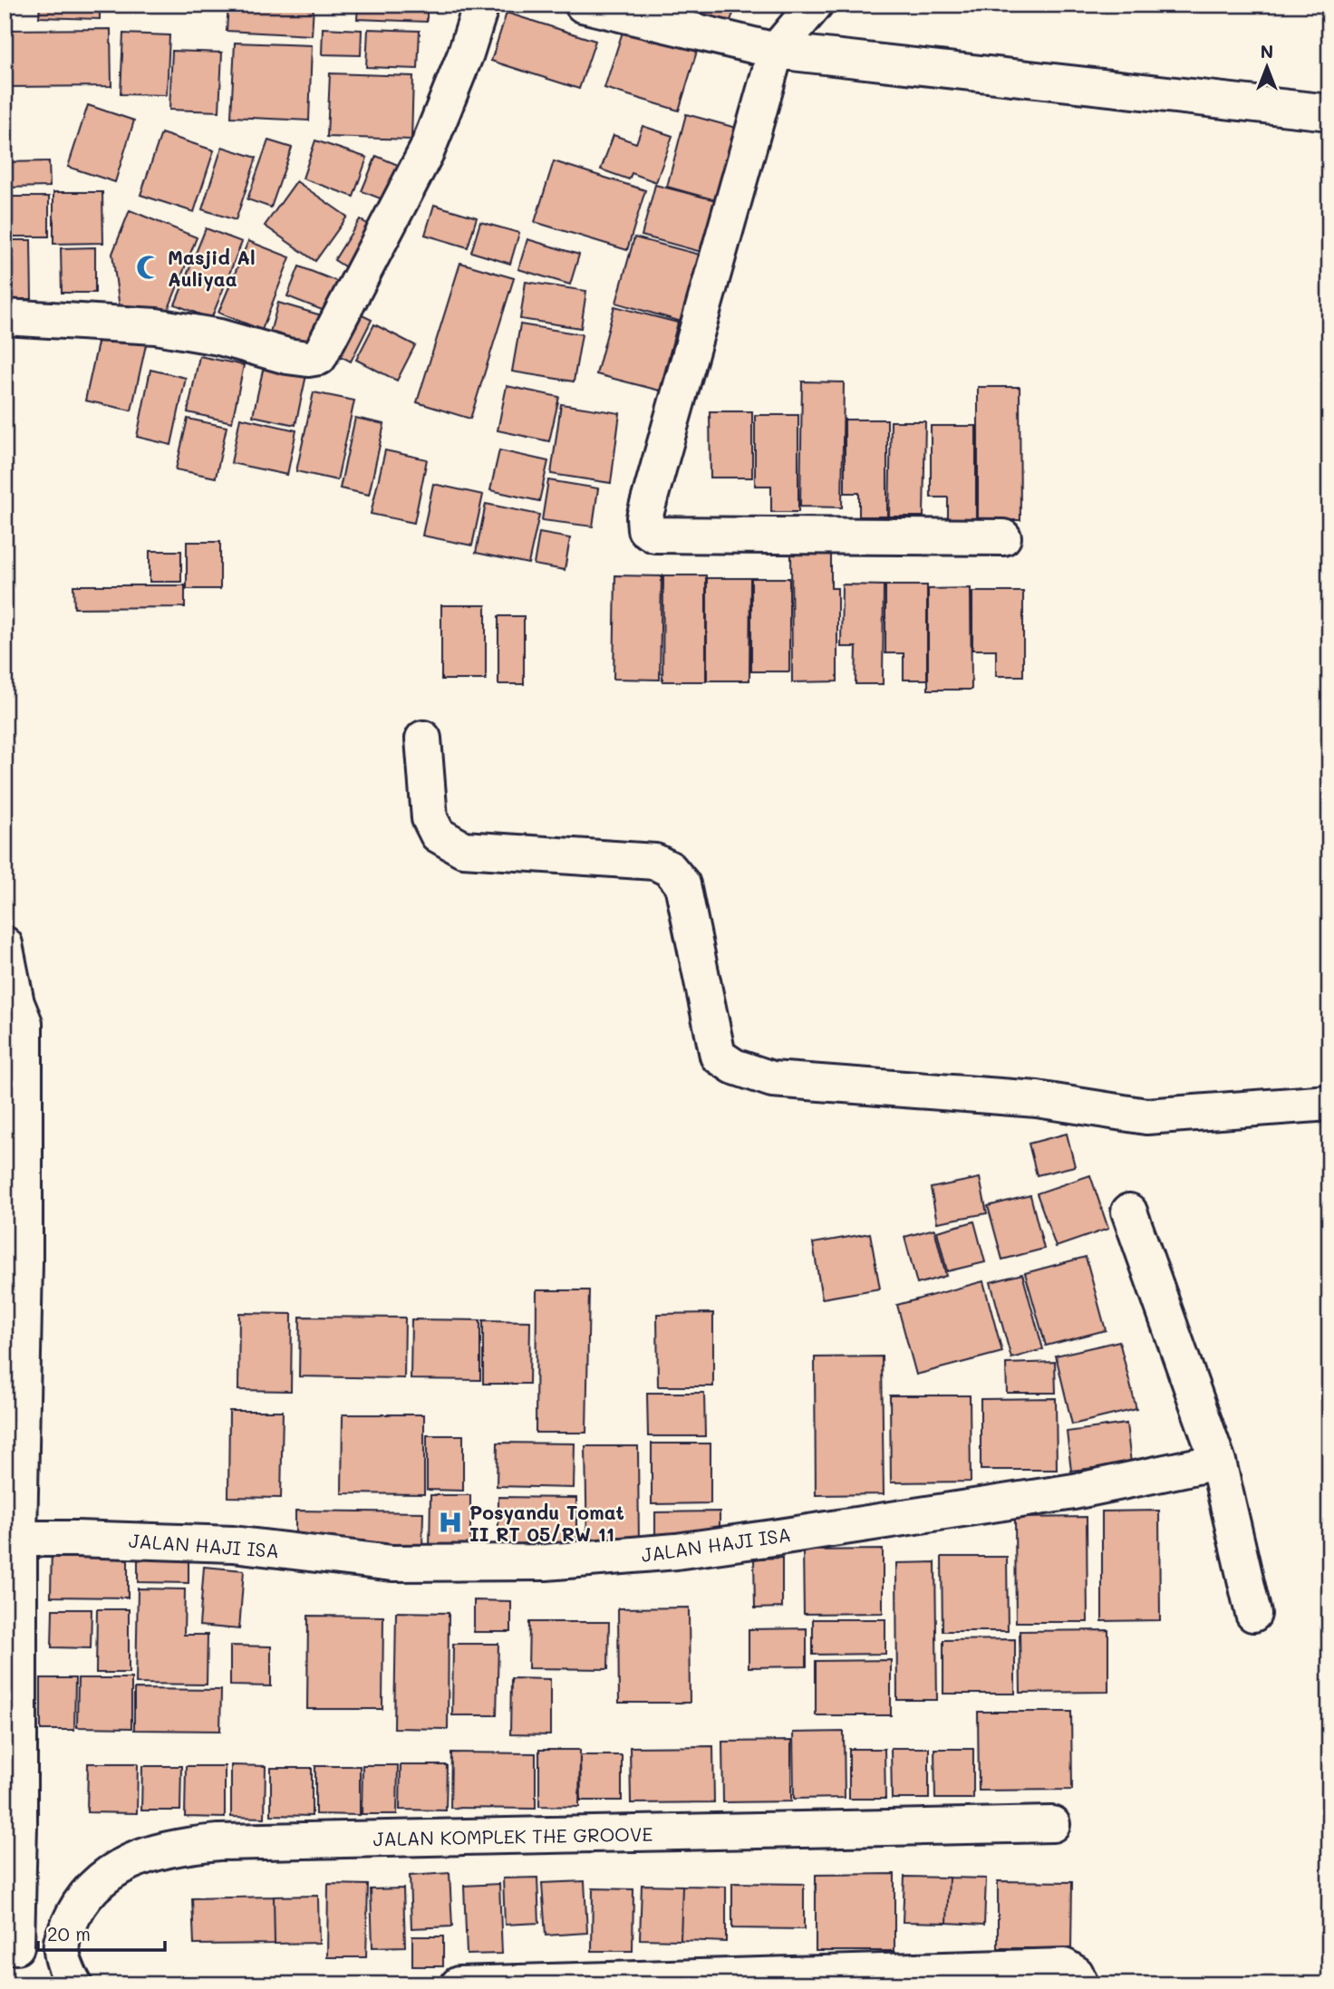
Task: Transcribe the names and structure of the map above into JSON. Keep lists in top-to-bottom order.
{
  "streets": {
    "street": ["JALAN HAJI ISA", "JALAN KOMPLEK THE GROOVE"]
  },
  "places": {
    "mosque": ["Masjid Al Auliyaa"],
    "hospital": ["Posyandu Tomat II RT 05/RW 11"]
  },
  "scale_bar": "20 m",
  "north": "top"
}
